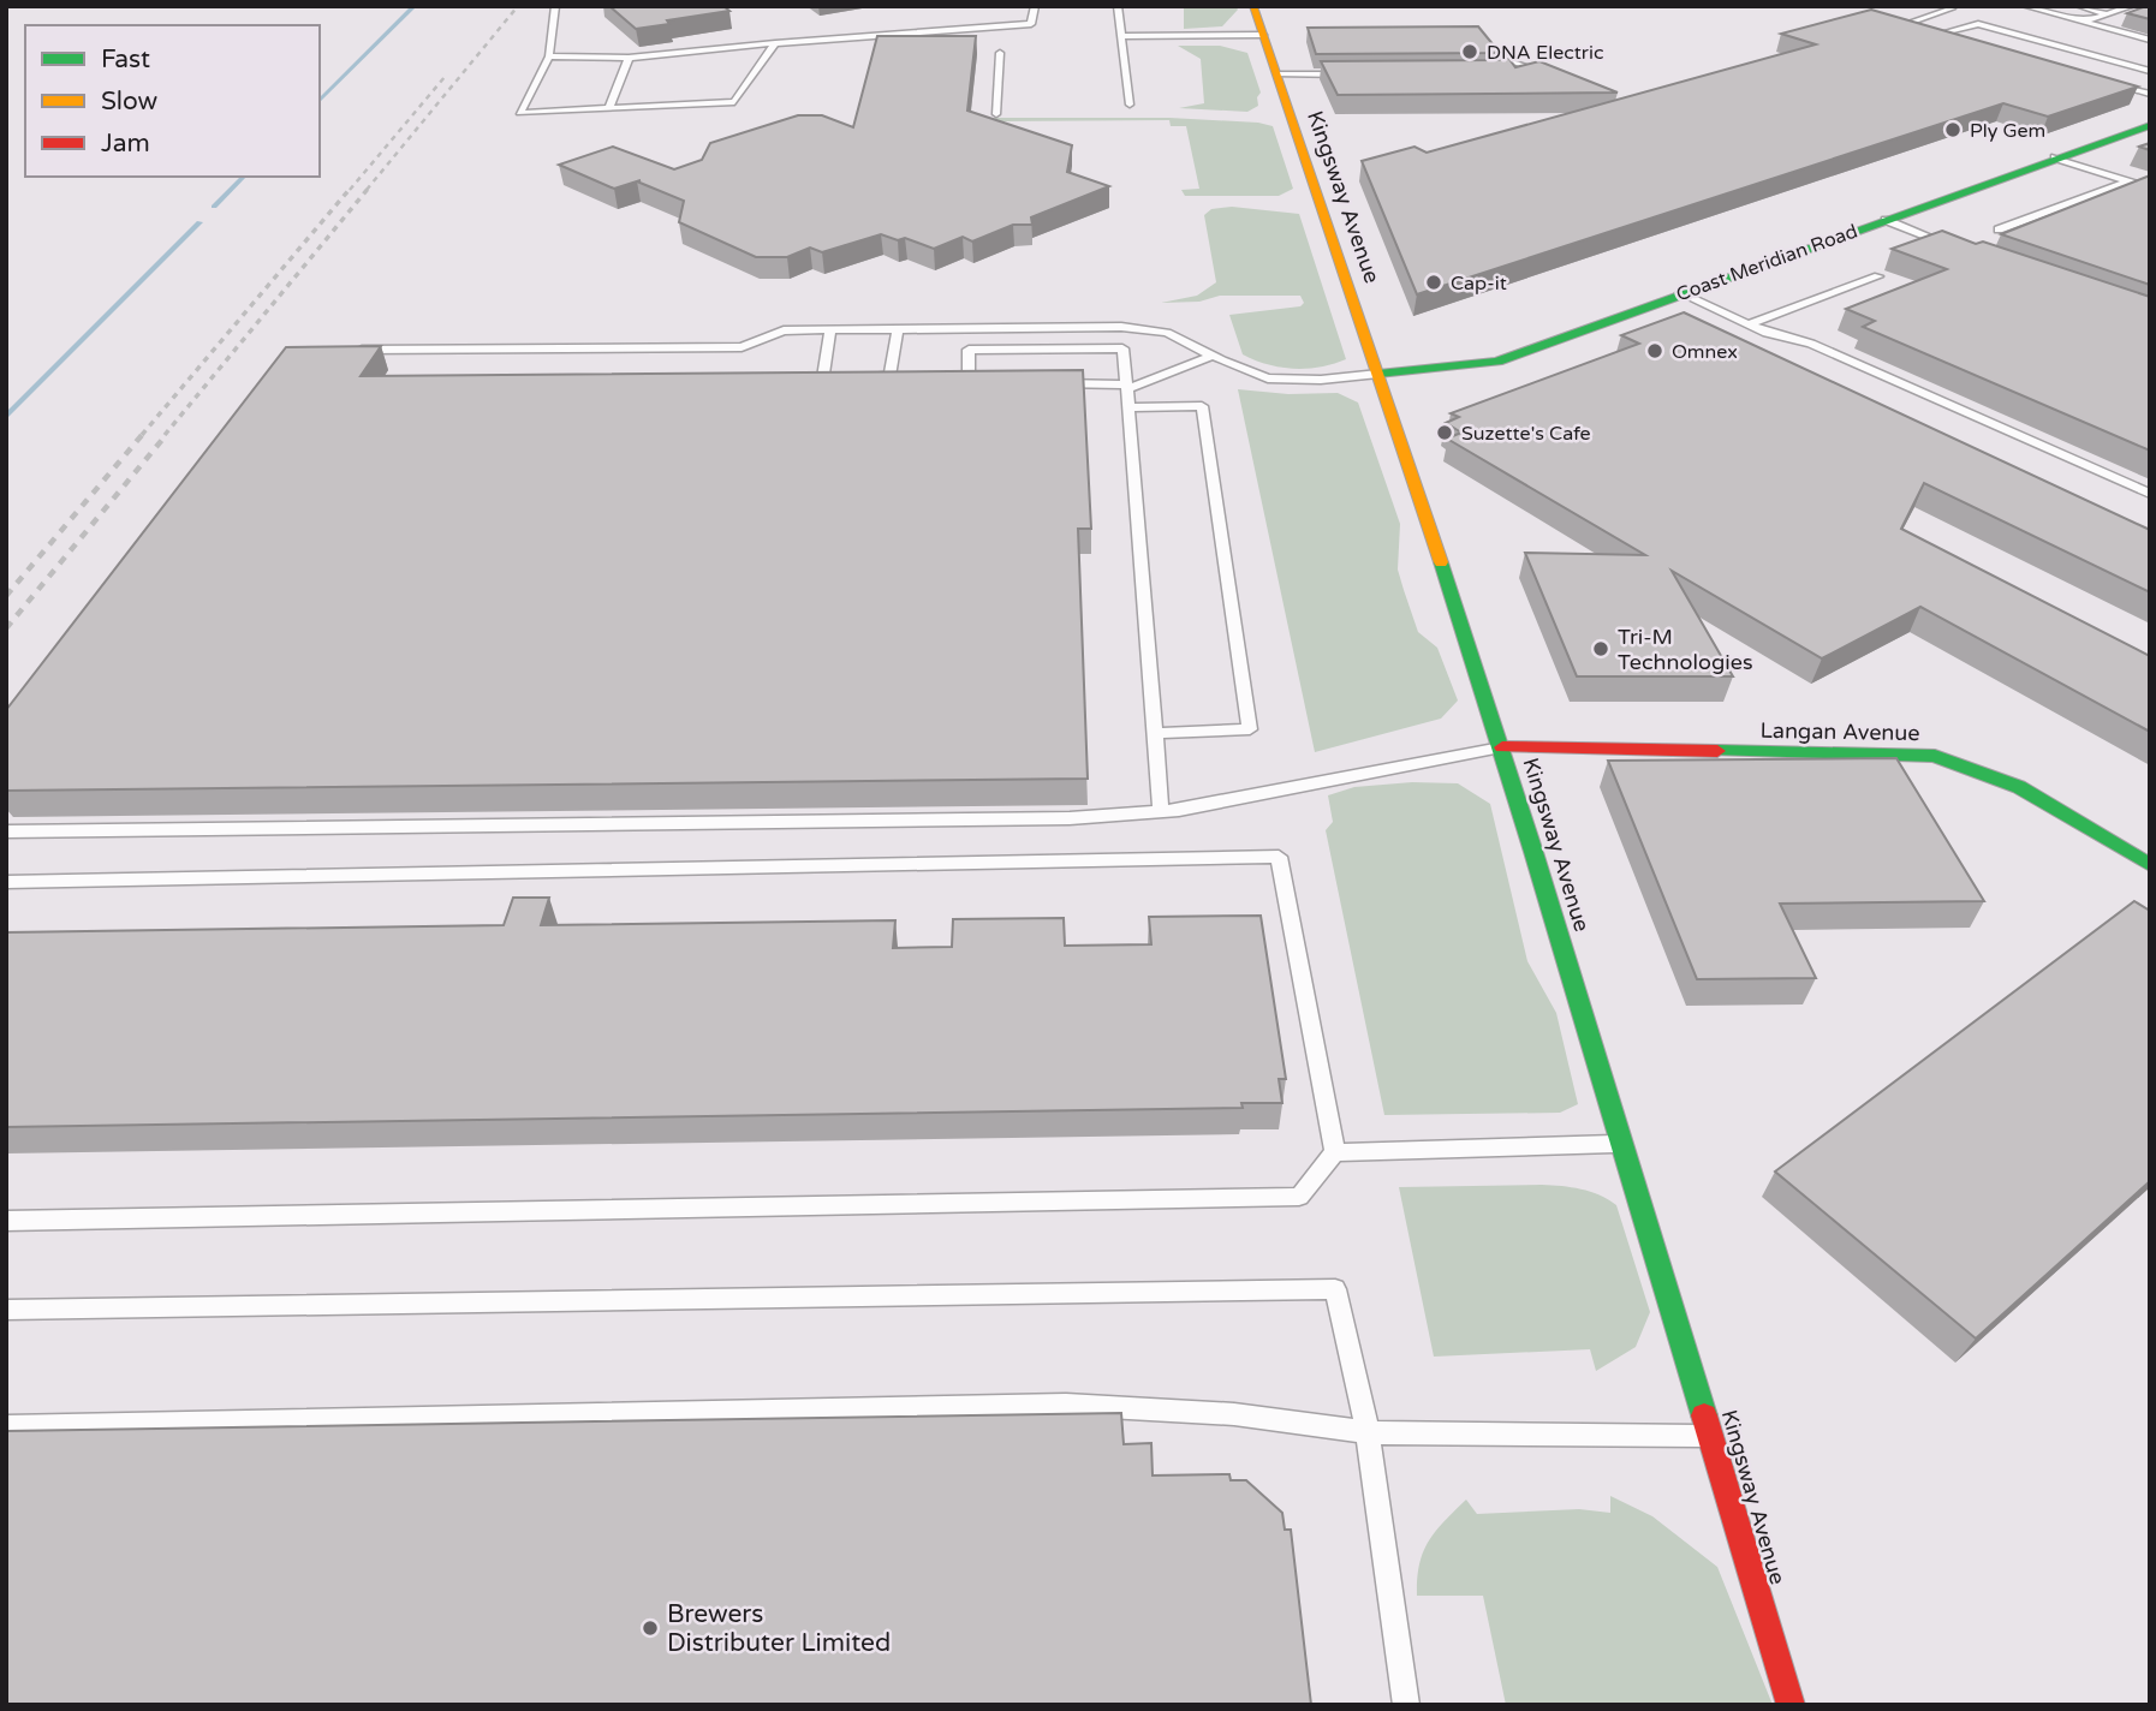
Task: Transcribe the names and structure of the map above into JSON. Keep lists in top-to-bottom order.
{
  "streets": {
    "main road": ["Kingsway Avenue", "Coast Meridian Road", "Langan Avenue"]
  },
  "crossings": [
    ["Kingsway Avenue", "Coast Meridian Road"],
    ["Kingsway Avenue", "Langan Avenue"]
  ],
  "places": [
    "DNA Electric",
    "Ply Gem",
    "Cap-it",
    "Omnex",
    "Suzette's Cafe",
    "Tri-M Technologies",
    "Brewers Distributer Limited"
  ],
  "legend": ["Fast", "Slow", "Jam"]
}
